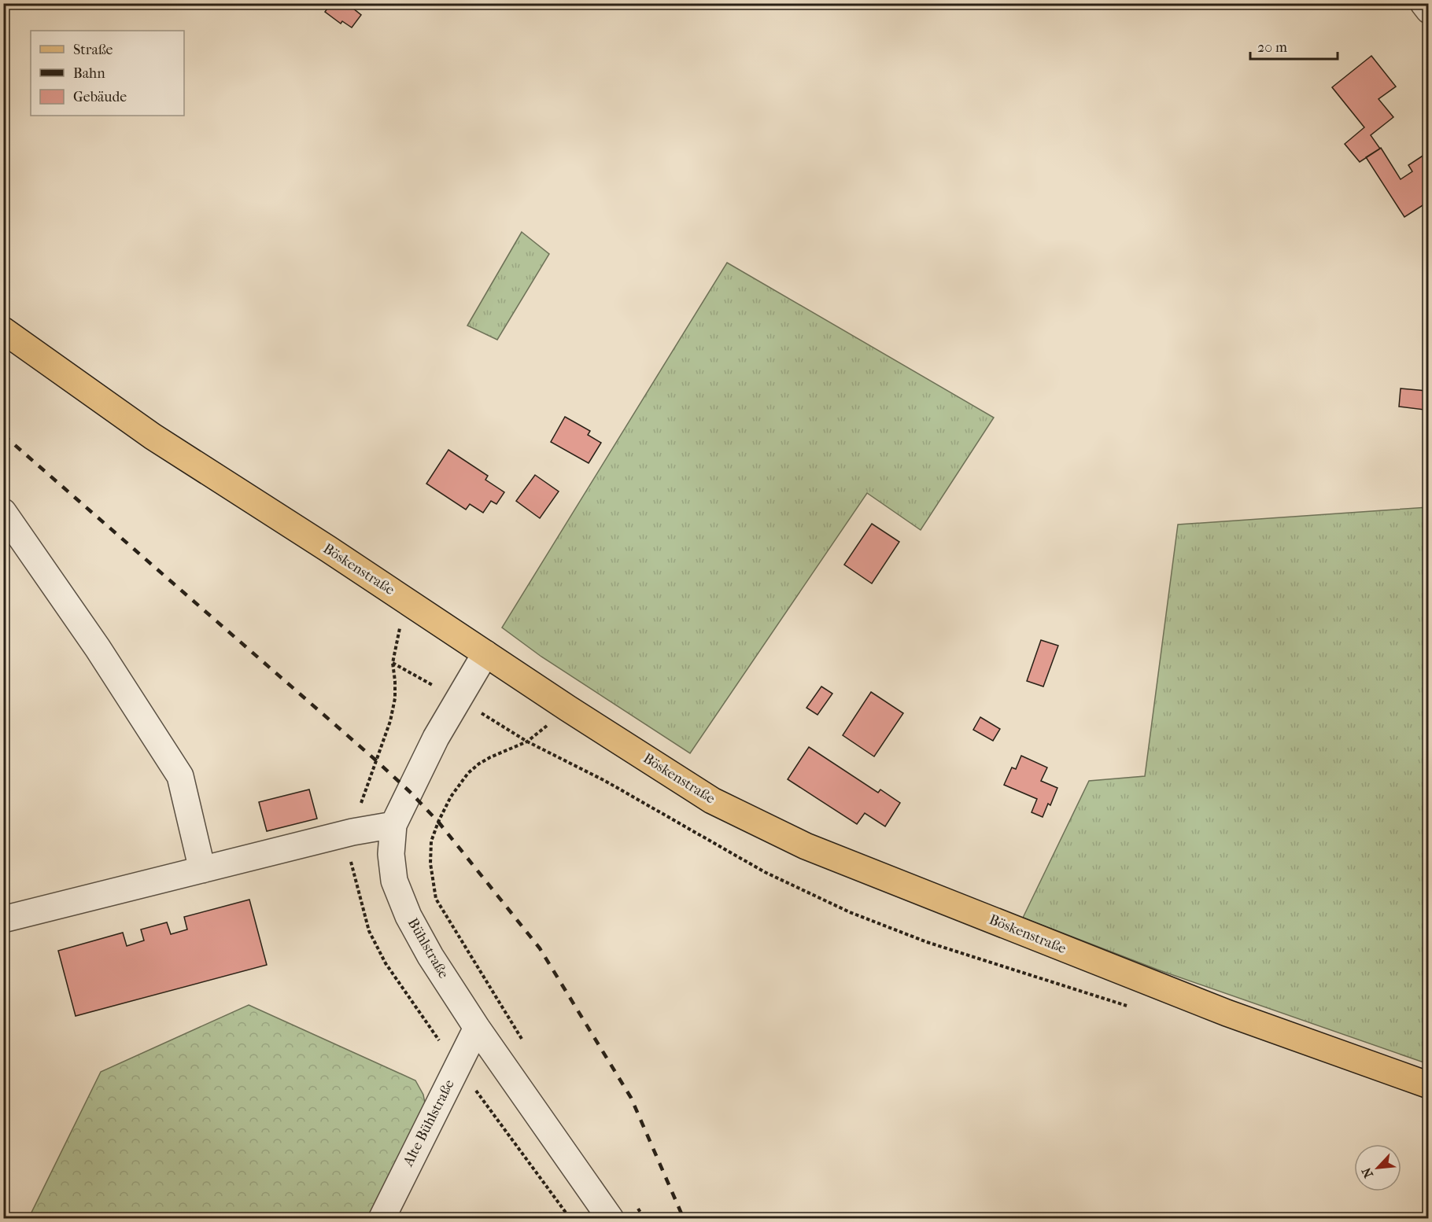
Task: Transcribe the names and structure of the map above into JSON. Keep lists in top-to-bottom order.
{
  "streets": {
    "main road": ["Böskenstraße"],
    "street": ["Bühlstraße", "Alte Bühlstraße"]
  },
  "crossings": [
    ["Böskenstraße", "Bühlstraße"],
    ["Bühlstraße", "Alte Bühlstraße"]
  ],
  "legend": ["Straße", "Bahn", "Gebäude"],
  "scale_bar": "20 m",
  "north": "bottom left"
}
